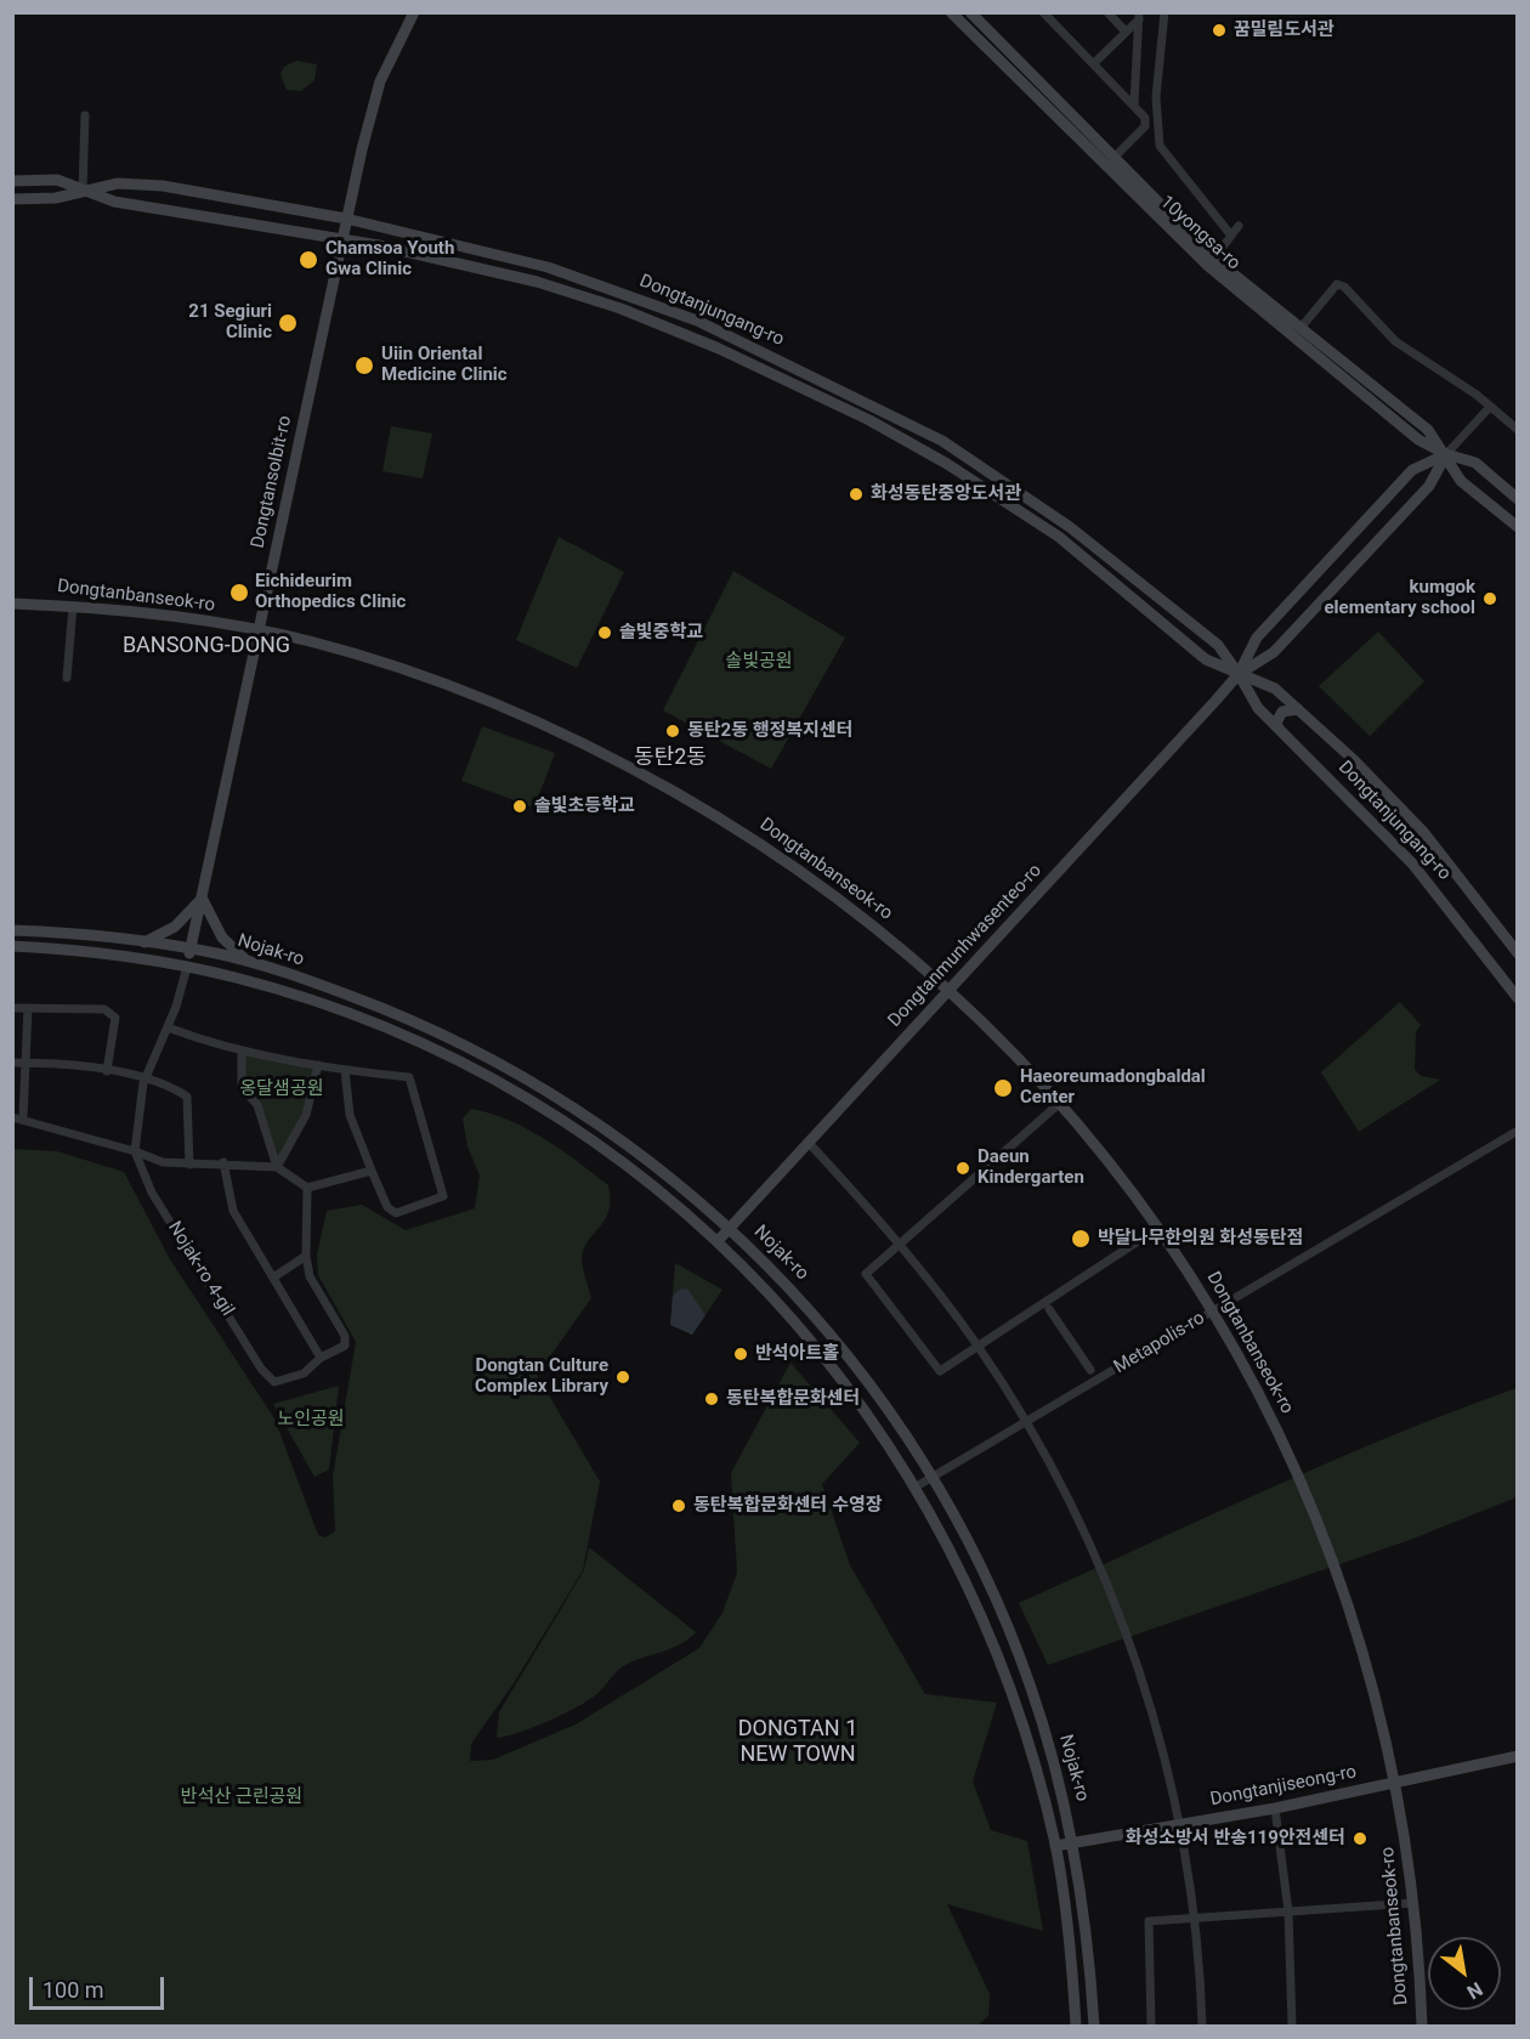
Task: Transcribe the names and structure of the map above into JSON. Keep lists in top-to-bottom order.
{
  "streets": {
    "street": [
      "10yongsa-ro",
      "Dongtanjungang-ro",
      "Dongtansolbit-ro",
      "Dongtanbanseok-ro",
      "Dongtanmunhwasenteo-ro",
      "Nojak-ro",
      "Nojak-ro 4-gil",
      "Metapolis-ro",
      "Dongtanjiseong-ro"
    ]
  },
  "crossings": [
    ["10yongsa-ro", "Dongtanmunhwasenteo-ro"],
    ["Dongtanjungang-ro", "Dongtansolbit-ro"],
    ["Dongtanjungang-ro", "Dongtanmunhwasenteo-ro"],
    ["Dongtansolbit-ro", "Dongtanbanseok-ro"],
    ["Dongtansolbit-ro", "Nojak-ro"],
    ["Dongtanbanseok-ro", "Dongtanmunhwasenteo-ro"],
    ["Dongtanbanseok-ro", "Metapolis-ro"],
    ["Dongtanbanseok-ro", "Dongtanjiseong-ro"],
    ["Dongtanmunhwasenteo-ro", "Nojak-ro"],
    ["Nojak-ro", "Metapolis-ro"],
    ["Nojak-ro", "Dongtanjiseong-ro"]
  ],
  "districts": ["BANSONG-DONG", "동탄2동", "DONGTAN 1 NEW TOWN"],
  "parks": [
    "솔빛공원",
    "옹달샘공원",
    "노인공원",
    "반석산 근린공원"
  ],
  "places": [
    "꿈밀림도서관",
    "Chamsoa Youth Gwa Clinic",
    "21 Segiuri Clinic",
    "Uiin Oriental Medicine Clinic",
    "화성동탄중앙도서관",
    "Eichideurim Orthopedics Clinic",
    "kumgok elementary school",
    "솔빛중학교",
    "동탄2동 행정복지센터",
    "솔빛초등학교",
    "Haeoreumadongbaldal Center",
    "Daeun Kindergarten",
    "박달나무한의원 화성동탄점",
    "반석아트홀",
    "Dongtan Culture Complex Library",
    "동탄복합문화센터",
    "동탄복합문화센터 수영장",
    "화성소방서 반송119안전센터"
  ],
  "scale_bar": "100 m",
  "north": "bottom right"
}
